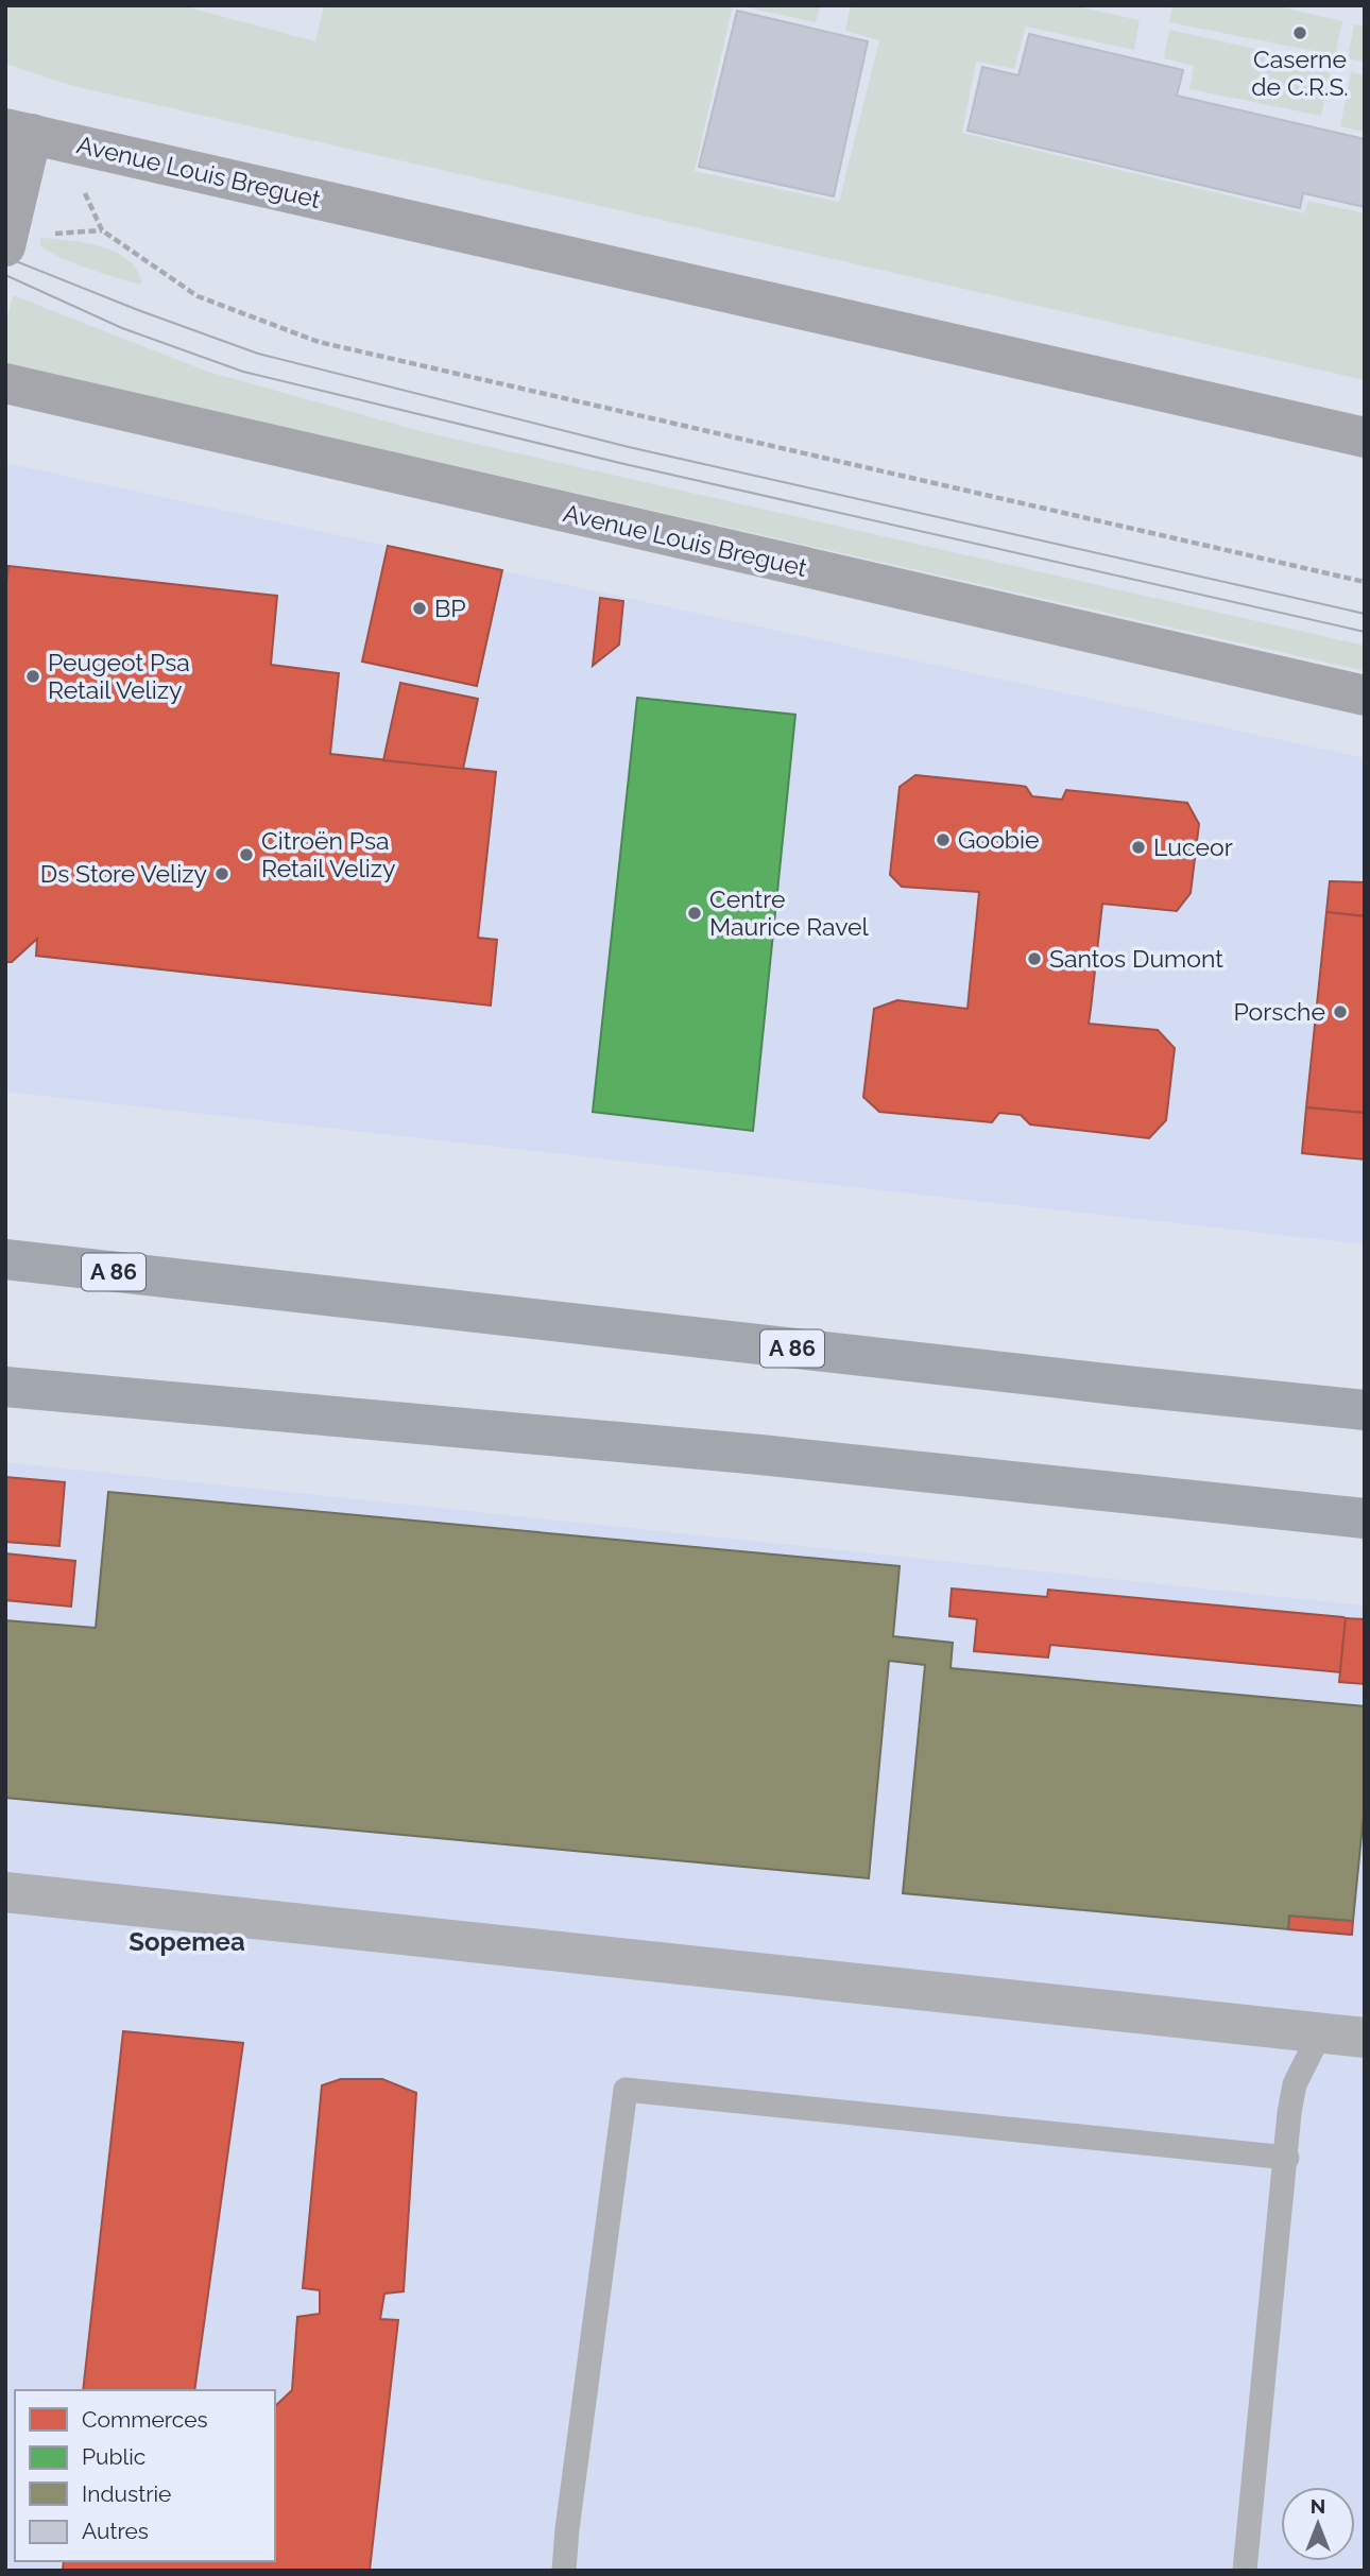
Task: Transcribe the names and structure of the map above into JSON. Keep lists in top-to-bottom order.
{
  "streets": {
    "highway": ["A 86"],
    "main road": ["Avenue Louis Breguet"]
  },
  "districts": ["Sopemea"],
  "places": [
    "Caserne de C.R.S.",
    "BP",
    "Peugeot Psa Retail Velizy",
    "Goobie",
    "Luceor",
    "Citroën Psa Retail Velizy",
    "Ds Store Velizy",
    "Centre Maurice Ravel",
    "Santos Dumont",
    "Porsche"
  ],
  "legend": [
    "Commerces",
    "Public",
    "Industrie",
    "Autres"
  ],
  "north": "top"
}
